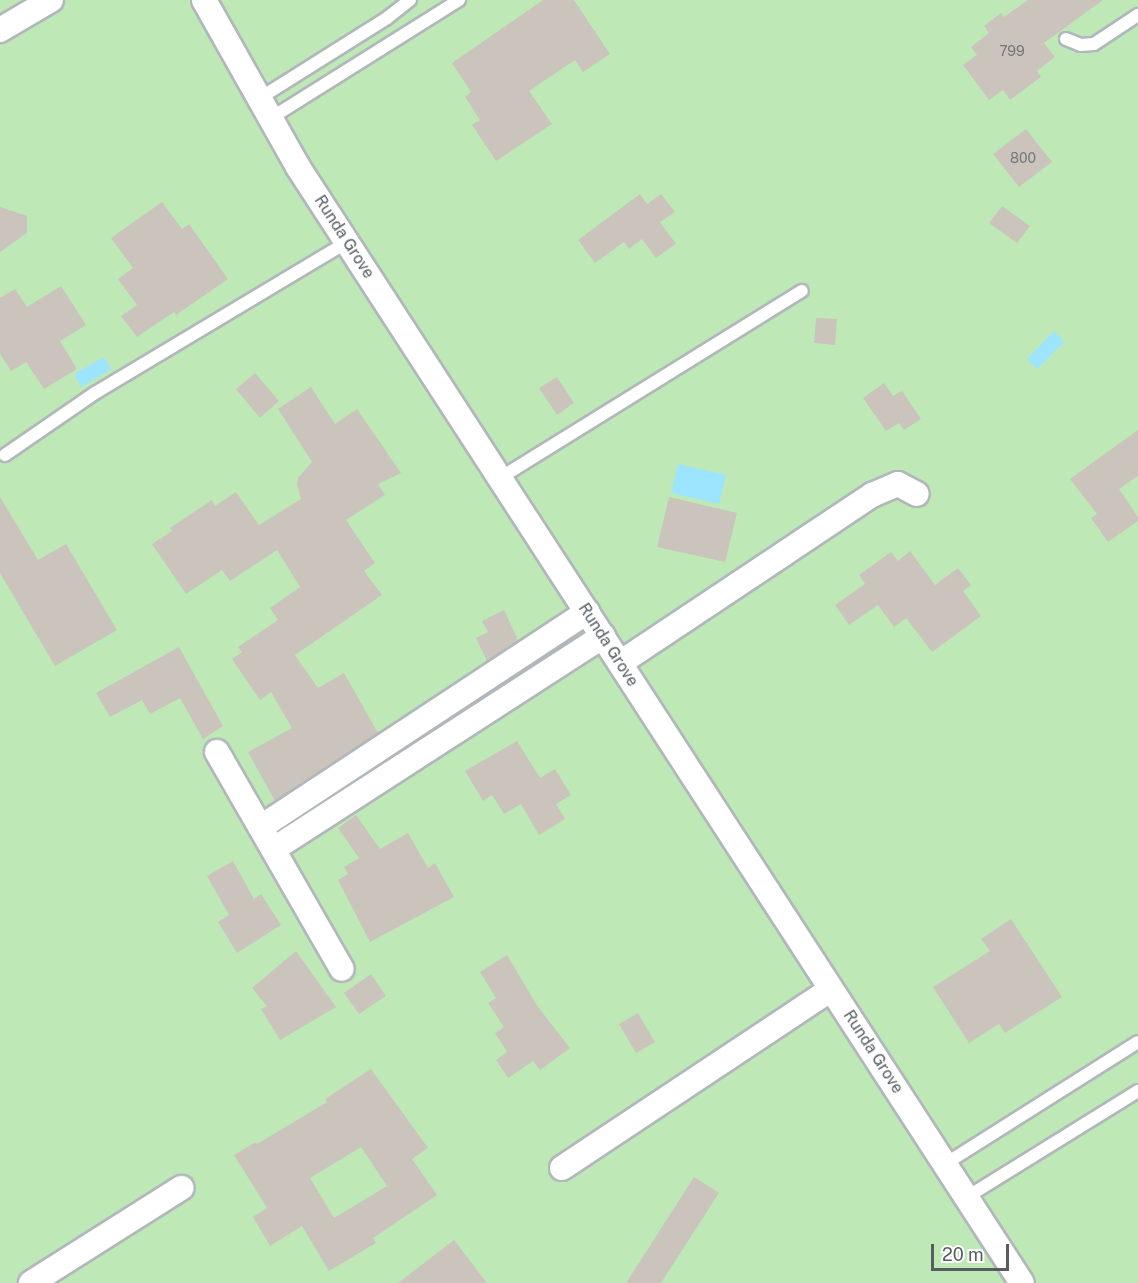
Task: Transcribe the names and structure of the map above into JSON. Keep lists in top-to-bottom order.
{
  "streets": {
    "street": ["Runda Grove"]
  },
  "house_numbers": ["799", "800"],
  "scale_bar": "20 m"
}
